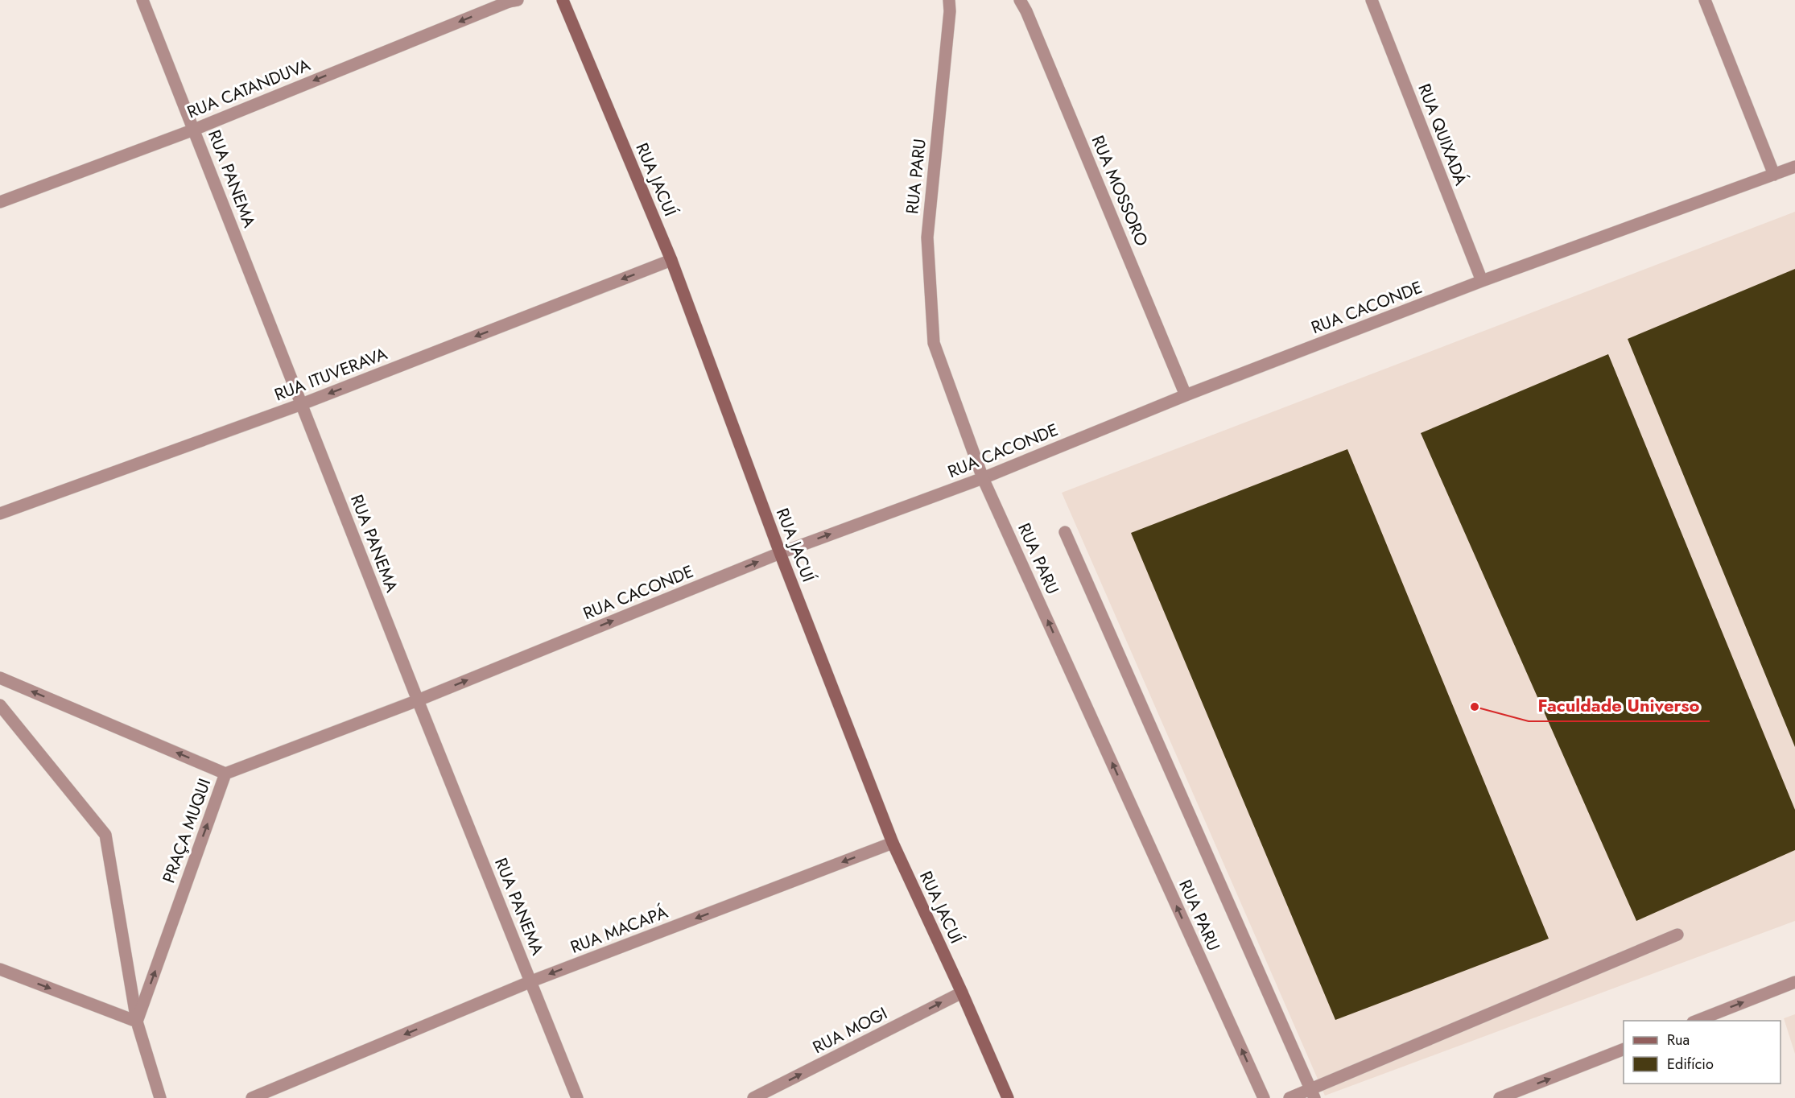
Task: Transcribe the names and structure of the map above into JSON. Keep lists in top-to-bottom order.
{
  "streets": {
    "main road": ["RUA JACUÍ"],
    "street": [
      "RUA CATANDUVA",
      "RUA QUIXADÁ",
      "RUA PARU",
      "RUA PANEMA",
      "RUA MOSSORO",
      "RUA CACONDE",
      "RUA ITUVERAVA",
      "PRAÇA MUQUI",
      "RUA MACAPÁ",
      "RUA MOGI"
    ]
  },
  "crossings": [
    ["RUA CATANDUVA", "RUA PANEMA"],
    ["RUA QUIXADÁ", "RUA CACONDE"],
    ["RUA PARU", "RUA CACONDE"],
    ["RUA PANEMA", "RUA CACONDE"],
    ["RUA PANEMA", "RUA ITUVERAVA"],
    ["RUA PANEMA", "RUA MACAPÁ"],
    ["RUA JACUÍ", "RUA CACONDE"],
    ["RUA JACUÍ", "RUA ITUVERAVA"],
    ["RUA JACUÍ", "RUA MACAPÁ"],
    ["RUA JACUÍ", "RUA MOGI"],
    ["RUA MOSSORO", "RUA CACONDE"],
    ["RUA CACONDE", "PRAÇA MUQUI"]
  ],
  "one_way": [
    "RUA CATANDUVA",
    "RUA CACONDE",
    "RUA ITUVERAVA",
    "RUA MACAPÁ",
    "RUA MOGI"
  ],
  "places": ["Faculdade Universo"],
  "legend": ["Rua", "Edifício"]
}
